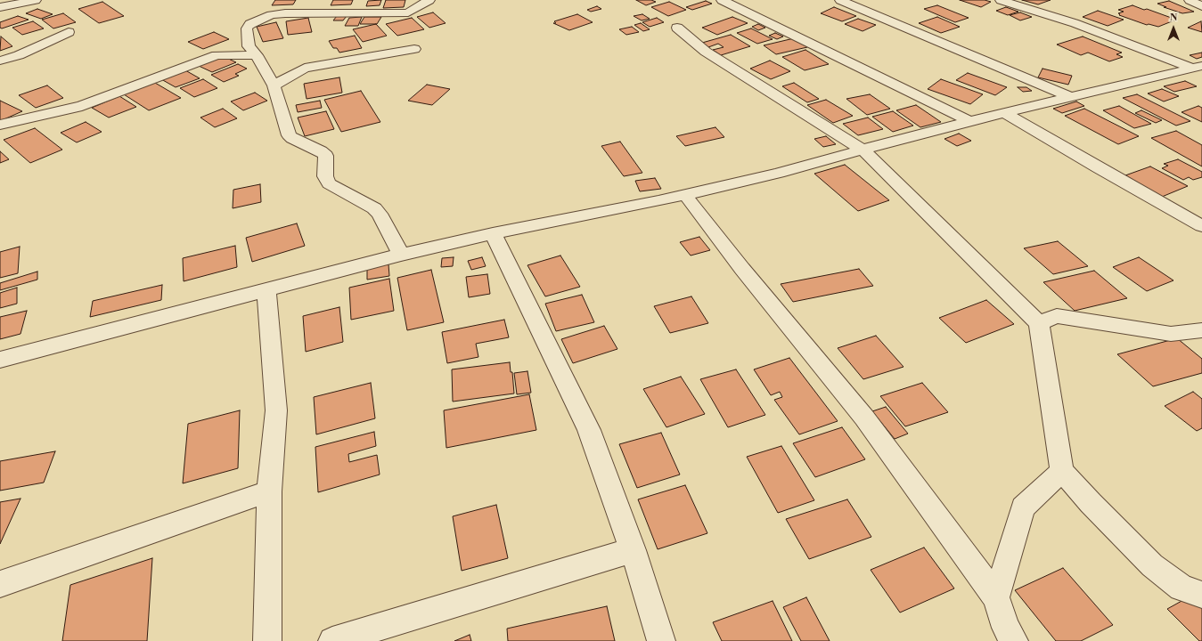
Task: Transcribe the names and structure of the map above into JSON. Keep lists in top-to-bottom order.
{
  "north": "top"
}
